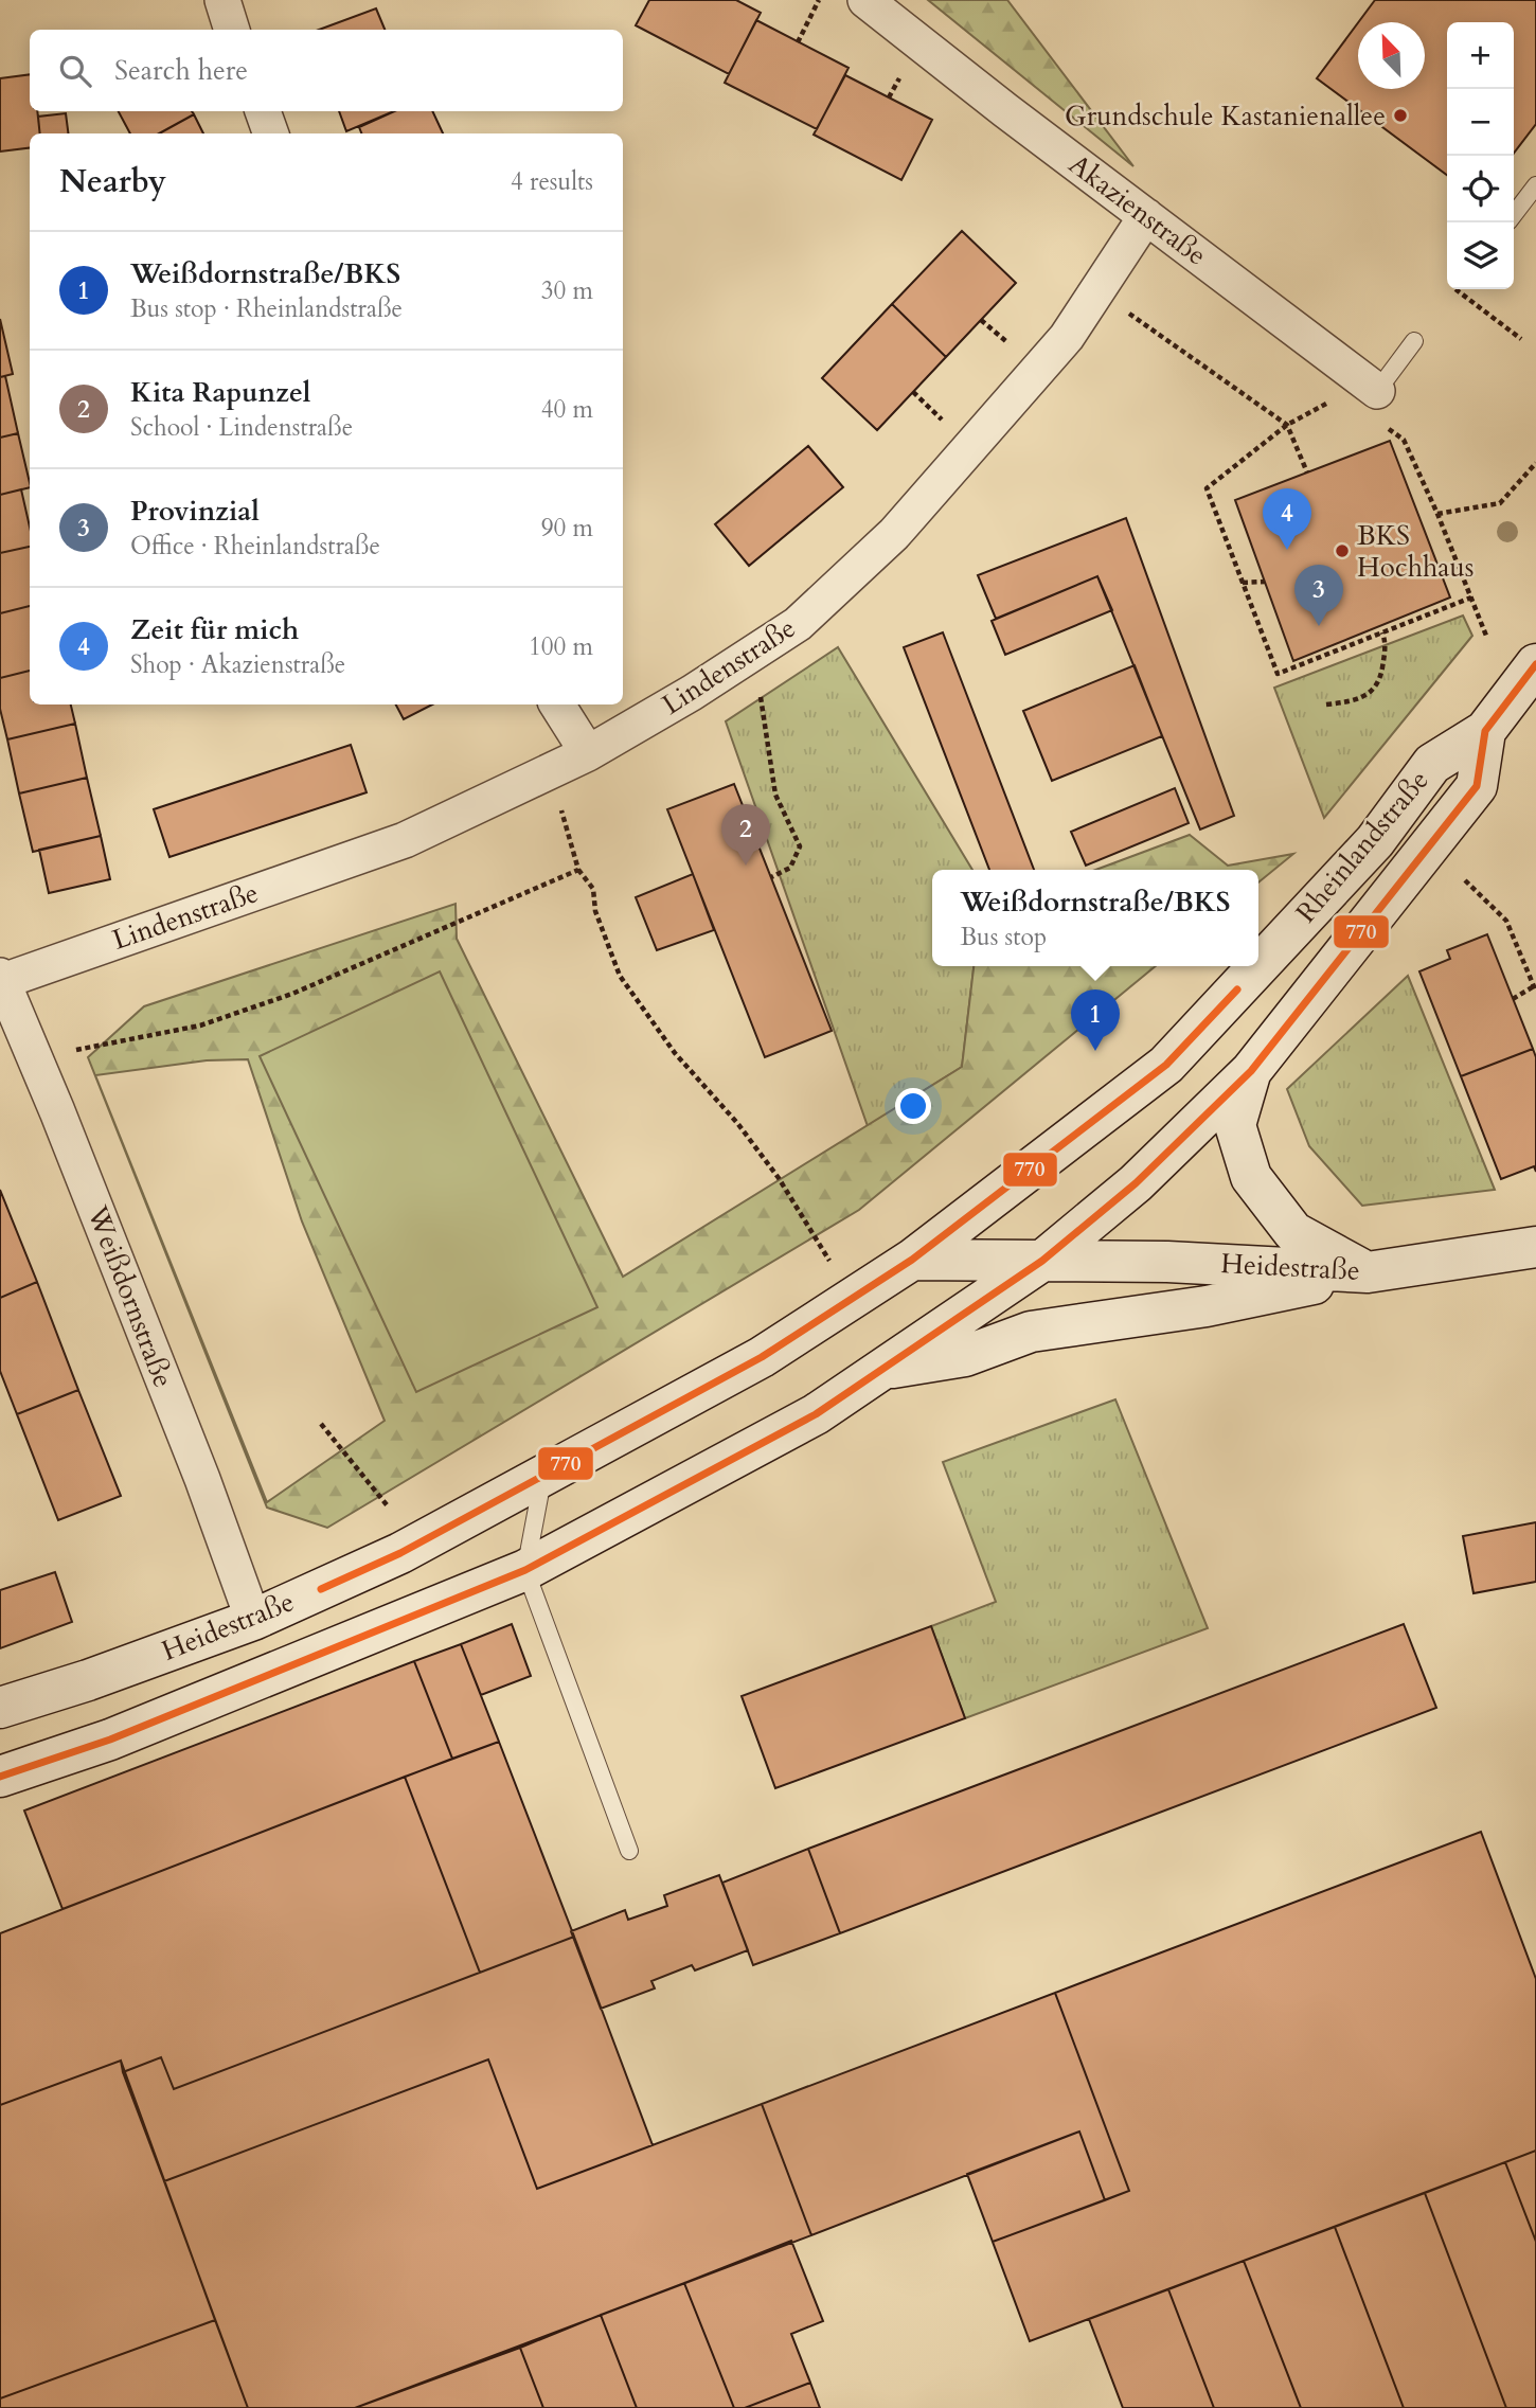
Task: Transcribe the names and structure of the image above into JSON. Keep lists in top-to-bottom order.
{
  "streets": {
    "main road": ["Rheinlandstraße", "Heidestraße"],
    "street": ["Akazienstraße", "Lindenstraße", "Weißdornstraße"]
  },
  "crossings": [
    ["Akazienstraße", "Lindenstraße"],
    ["Lindenstraße", "Weißdornstraße"],
    ["Rheinlandstraße", "Heidestraße"],
    ["Heidestraße", "Weißdornstraße"]
  ],
  "places": ["Grundschule Kastanienallee", "BKS Hochhaus"],
  "lines": ["transit line 770"],
  "north": "top left",
  "page": {
    "map_buttons": ["+", "−"],
    "search": "Search here",
    "heading": ["Nearby", "4 results"],
    "list": [
      {
        "mark": "1",
        "name": "Weißdornstraße/BKS",
        "note": "Bus stop · Rheinlandstraße",
        "value": "30 m"
      },
      {
        "mark": "2",
        "name": "Kita Rapunzel",
        "note": "School · Lindenstraße",
        "value": "40 m"
      },
      {
        "mark": "3",
        "name": "Provinzial",
        "note": "Office · Rheinlandstraße",
        "value": "90 m"
      },
      {
        "mark": "4",
        "name": "Zeit für mich",
        "note": "Shop · Akazienstraße",
        "value": "100 m"
      }
    ],
    "pins": [
      "4",
      "3",
      "2",
      "1"
    ],
    "popup": ["Weißdornstraße/BKS", "Bus stop"]
  }
}
